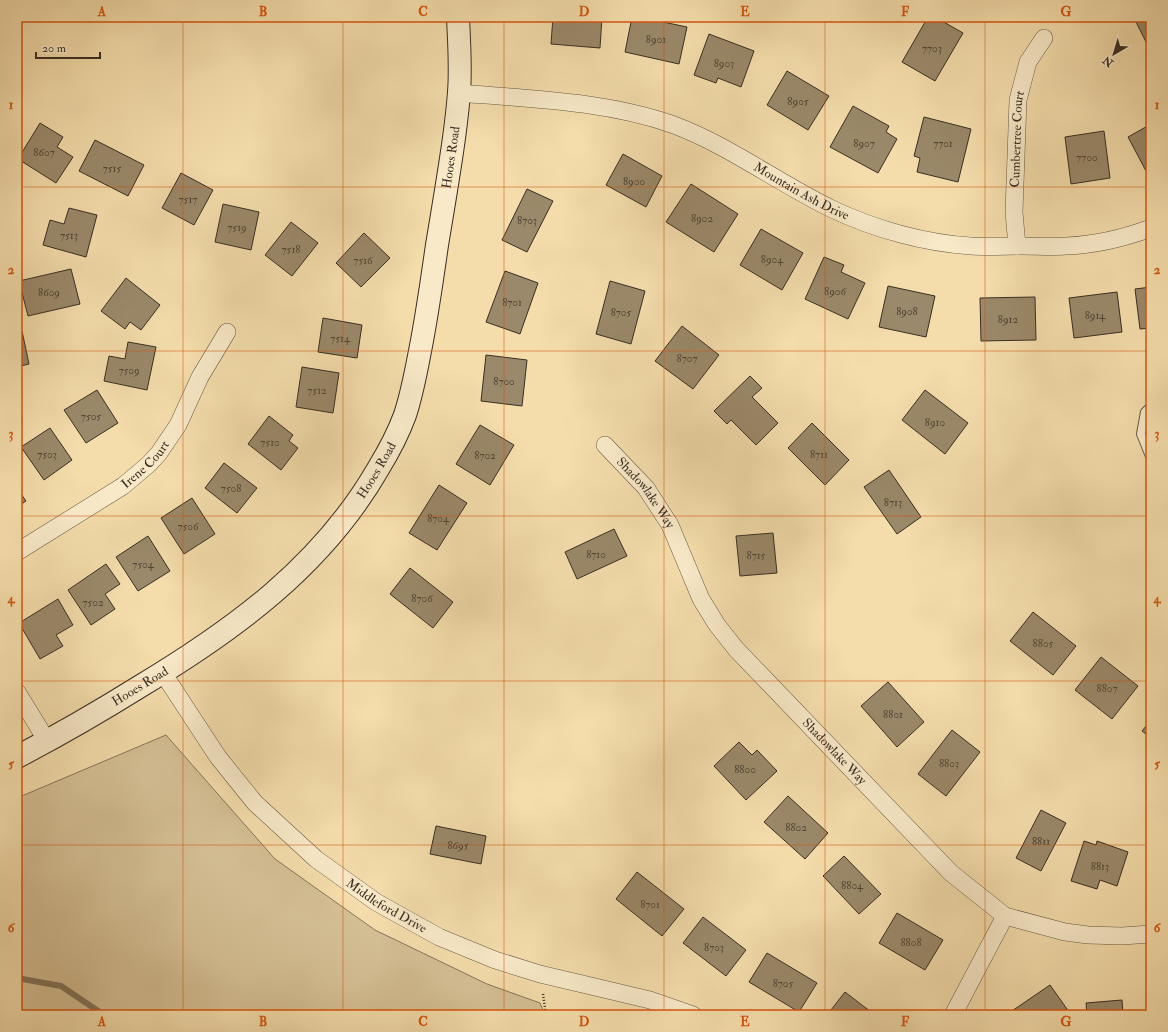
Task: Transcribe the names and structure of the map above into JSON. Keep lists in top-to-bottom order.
{
  "streets": {
    "street": [
      "Cumbertree Court",
      "Hooes Road",
      "Mountain Ash Drive",
      "Irene Court",
      "Shadowlake Way",
      "Middleford Drive"
    ]
  },
  "crossings": [
    ["Cumbertree Court", "Mountain Ash Drive"],
    ["Hooes Road", "Mountain Ash Drive"],
    ["Hooes Road", "Middleford Drive"]
  ],
  "house_numbers": [
    "8901",
    "7703",
    "8903",
    "8905",
    "8907",
    "7701",
    "8607",
    "7700",
    "7515",
    "8900",
    "7517",
    "8902",
    "8703",
    "7519",
    "7513",
    "7518",
    "8904",
    "7516",
    "8906",
    "8609",
    "8701",
    "8908",
    "8705",
    "8914",
    "8912",
    "7514",
    "8707",
    "7509",
    "8700",
    "7512",
    "7505",
    "8910",
    "7510",
    "7503",
    "8711",
    "8702",
    "7508",
    "8713",
    "8704",
    "7506",
    "8710",
    "8715",
    "7504",
    "8706",
    "7502",
    "8805",
    "8807",
    "8801",
    "8803",
    "8800",
    "8802",
    "8811",
    "8695",
    "8813",
    "8804",
    "8701",
    "8808",
    "8703",
    "8705"
  ],
  "scale_bar": "20 m",
  "north": "bottom left",
  "grid": {
    "columns": [
      "A",
      "B",
      "C",
      "D",
      "E",
      "F",
      "G"
    ],
    "rows": [
      "1",
      "2",
      "3",
      "4",
      "5",
      "6"
    ]
  }
}
